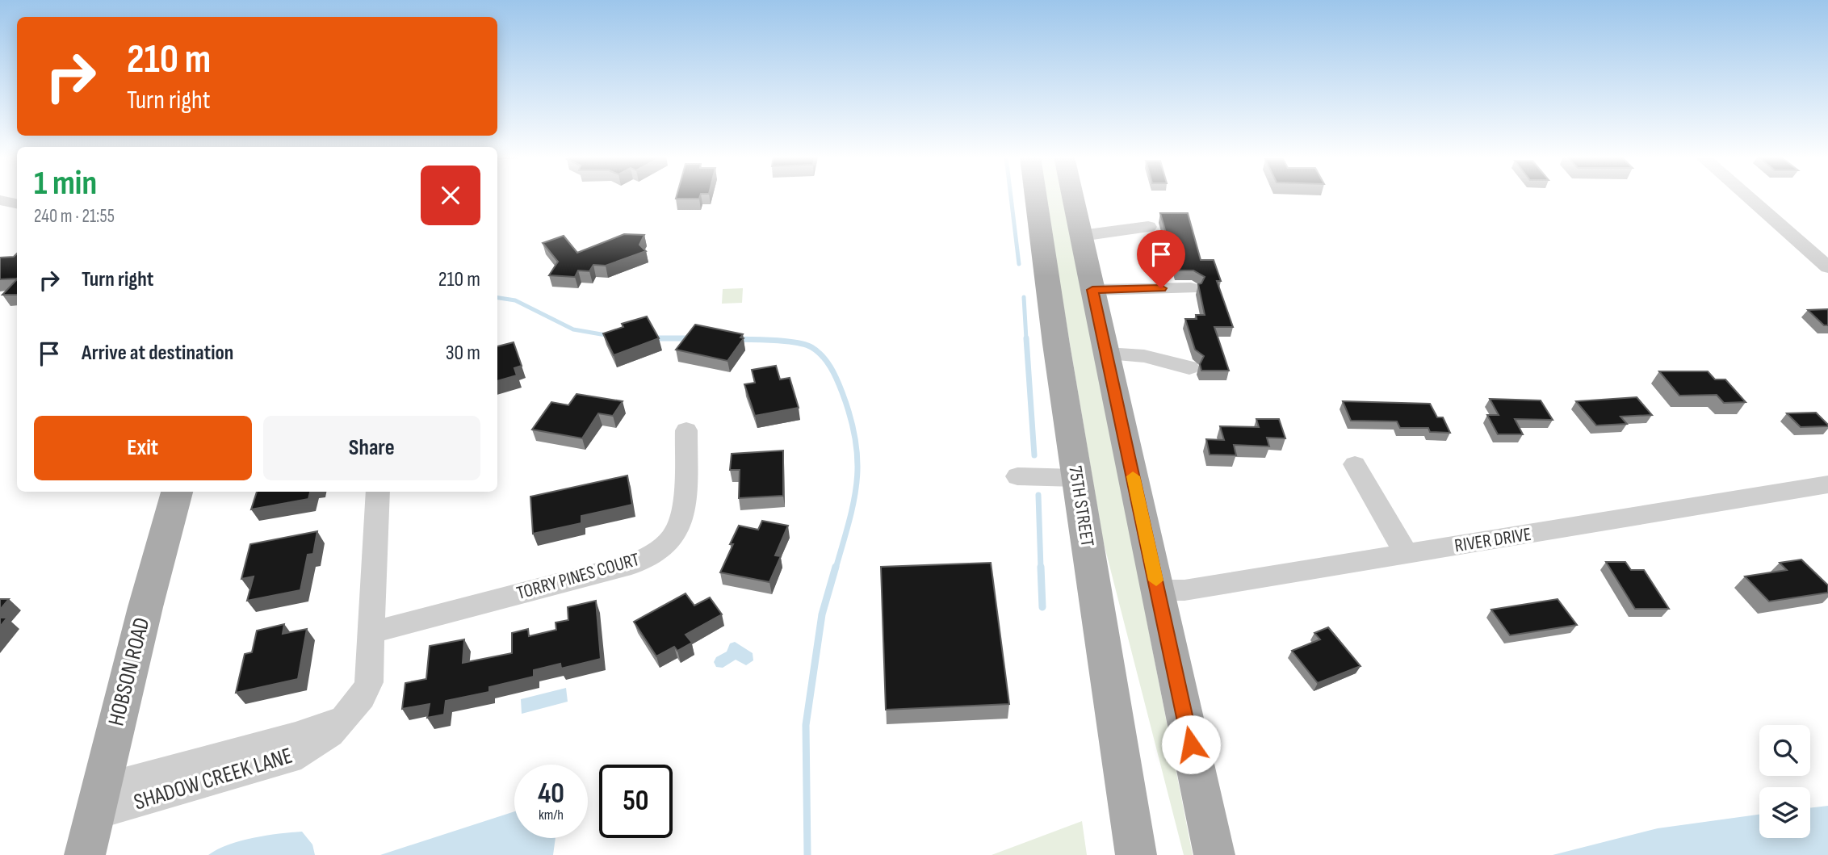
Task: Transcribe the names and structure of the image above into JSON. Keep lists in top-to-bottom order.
{
  "streets": {
    "main road": ["75TH STREET", "HOBSON ROAD"],
    "street": ["RIVER DRIVE", "TORRY PINES COURT", "SHADOW CREEK LANE"]
  },
  "crossings": [
    ["TORRY PINES COURT", "SHADOW CREEK LANE"],
    ["HOBSON ROAD", "SHADOW CREEK LANE"]
  ],
  "page": {
    "turn": ["210 m", "Turn right"],
    "heading": ["1 min", "240 m · 21:55"],
    "list": [
      {
        "name": "Turn right",
        "value": "210 m"
      },
      {
        "name": "Arrive at destination",
        "value": "30 m"
      }
    ],
    "buttons": ["Exit", "Share"],
    "speed": "40 km/h",
    "limit": "50"
  }
}
